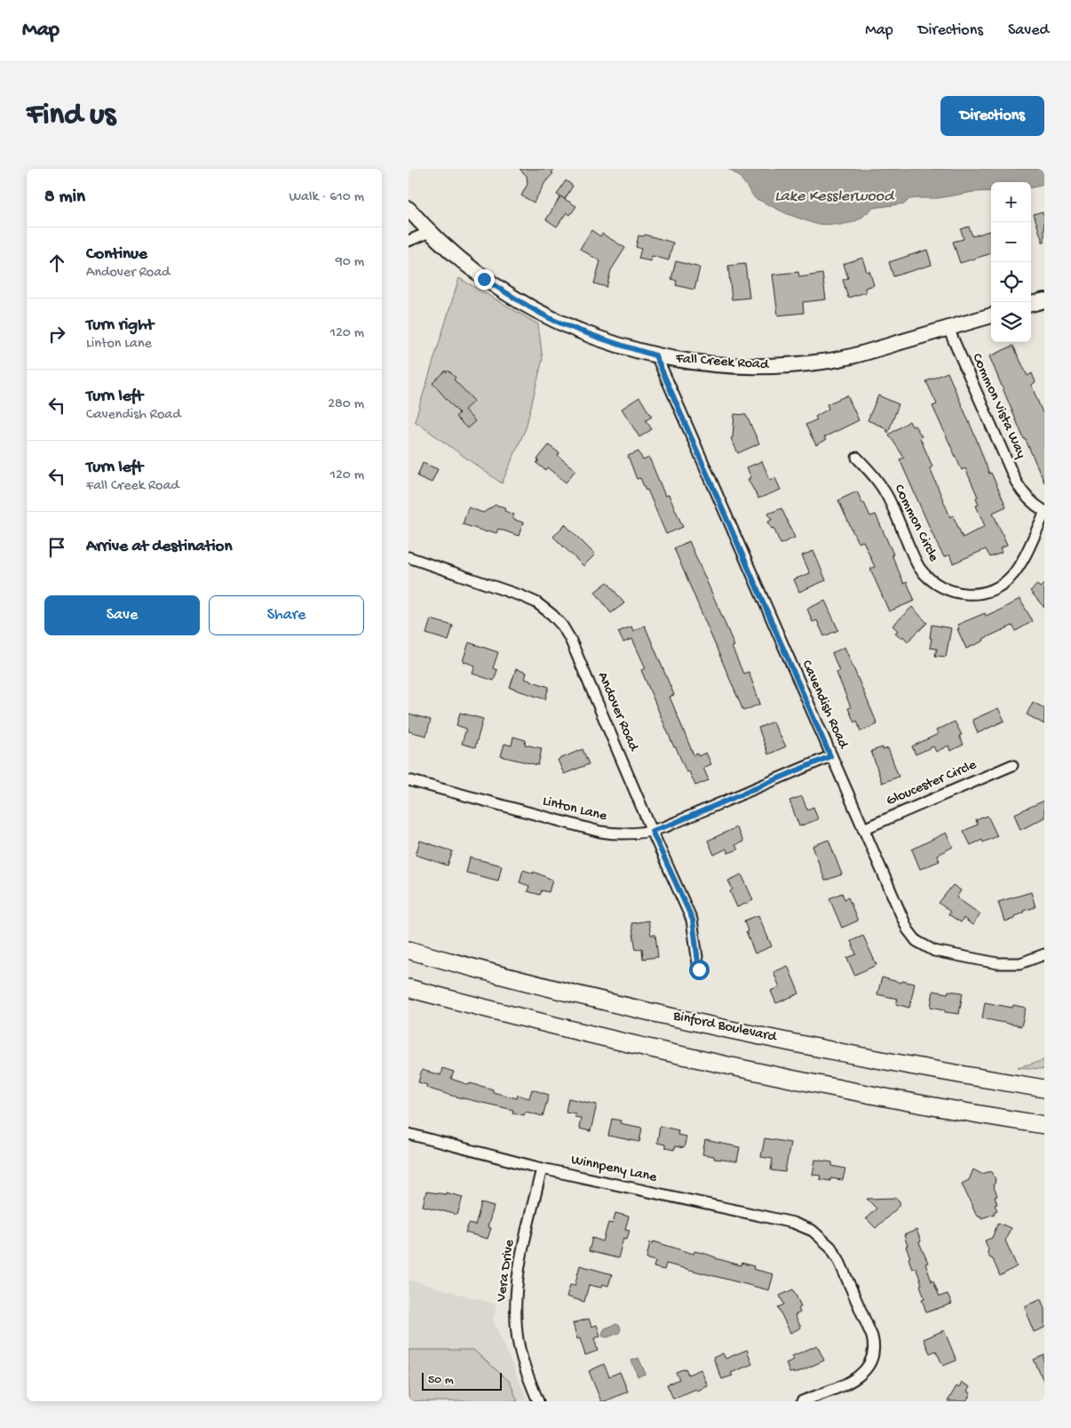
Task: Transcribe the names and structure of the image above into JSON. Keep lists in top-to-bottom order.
{
  "streets": {
    "main road": ["Fall Creek Road", "Binford Boulevard"],
    "street": [
      "Common Vista Way",
      "Common Circle",
      "Cavendish Road",
      "Andover Road",
      "Gloucester Circle",
      "Linton Lane",
      "Winnpeny Lane",
      "Vera Drive"
    ]
  },
  "crossings": [
    ["Fall Creek Road", "Common Vista Way"],
    ["Fall Creek Road", "Cavendish Road"],
    ["Common Vista Way", "Common Circle"],
    ["Cavendish Road", "Gloucester Circle"],
    ["Cavendish Road", "Linton Lane"],
    ["Andover Road", "Linton Lane"],
    ["Winnpeny Lane", "Vera Drive"]
  ],
  "water": ["Lake Kesslerwood"],
  "scale_bar": "50 m",
  "page": {
    "header": "Map",
    "nav": ["Map", "Directions", "Saved"],
    "buttons": [
      "Directions",
      ["Save", "Share"]
    ],
    "title": "Find us",
    "heading": ["8 min", "Walk · 610 m"],
    "map_buttons": ["+", "−"],
    "list": [
      ["Continue", "Andover Road", "90 m"],
      ["Turn right", "Linton Lane", "120 m"],
      ["Turn left", "Cavendish Road", "280 m"],
      ["Turn left", "Fall Creek Road", "120 m"],
      "Arrive at destination"
    ],
    "scale": "50 m"
  }
}
